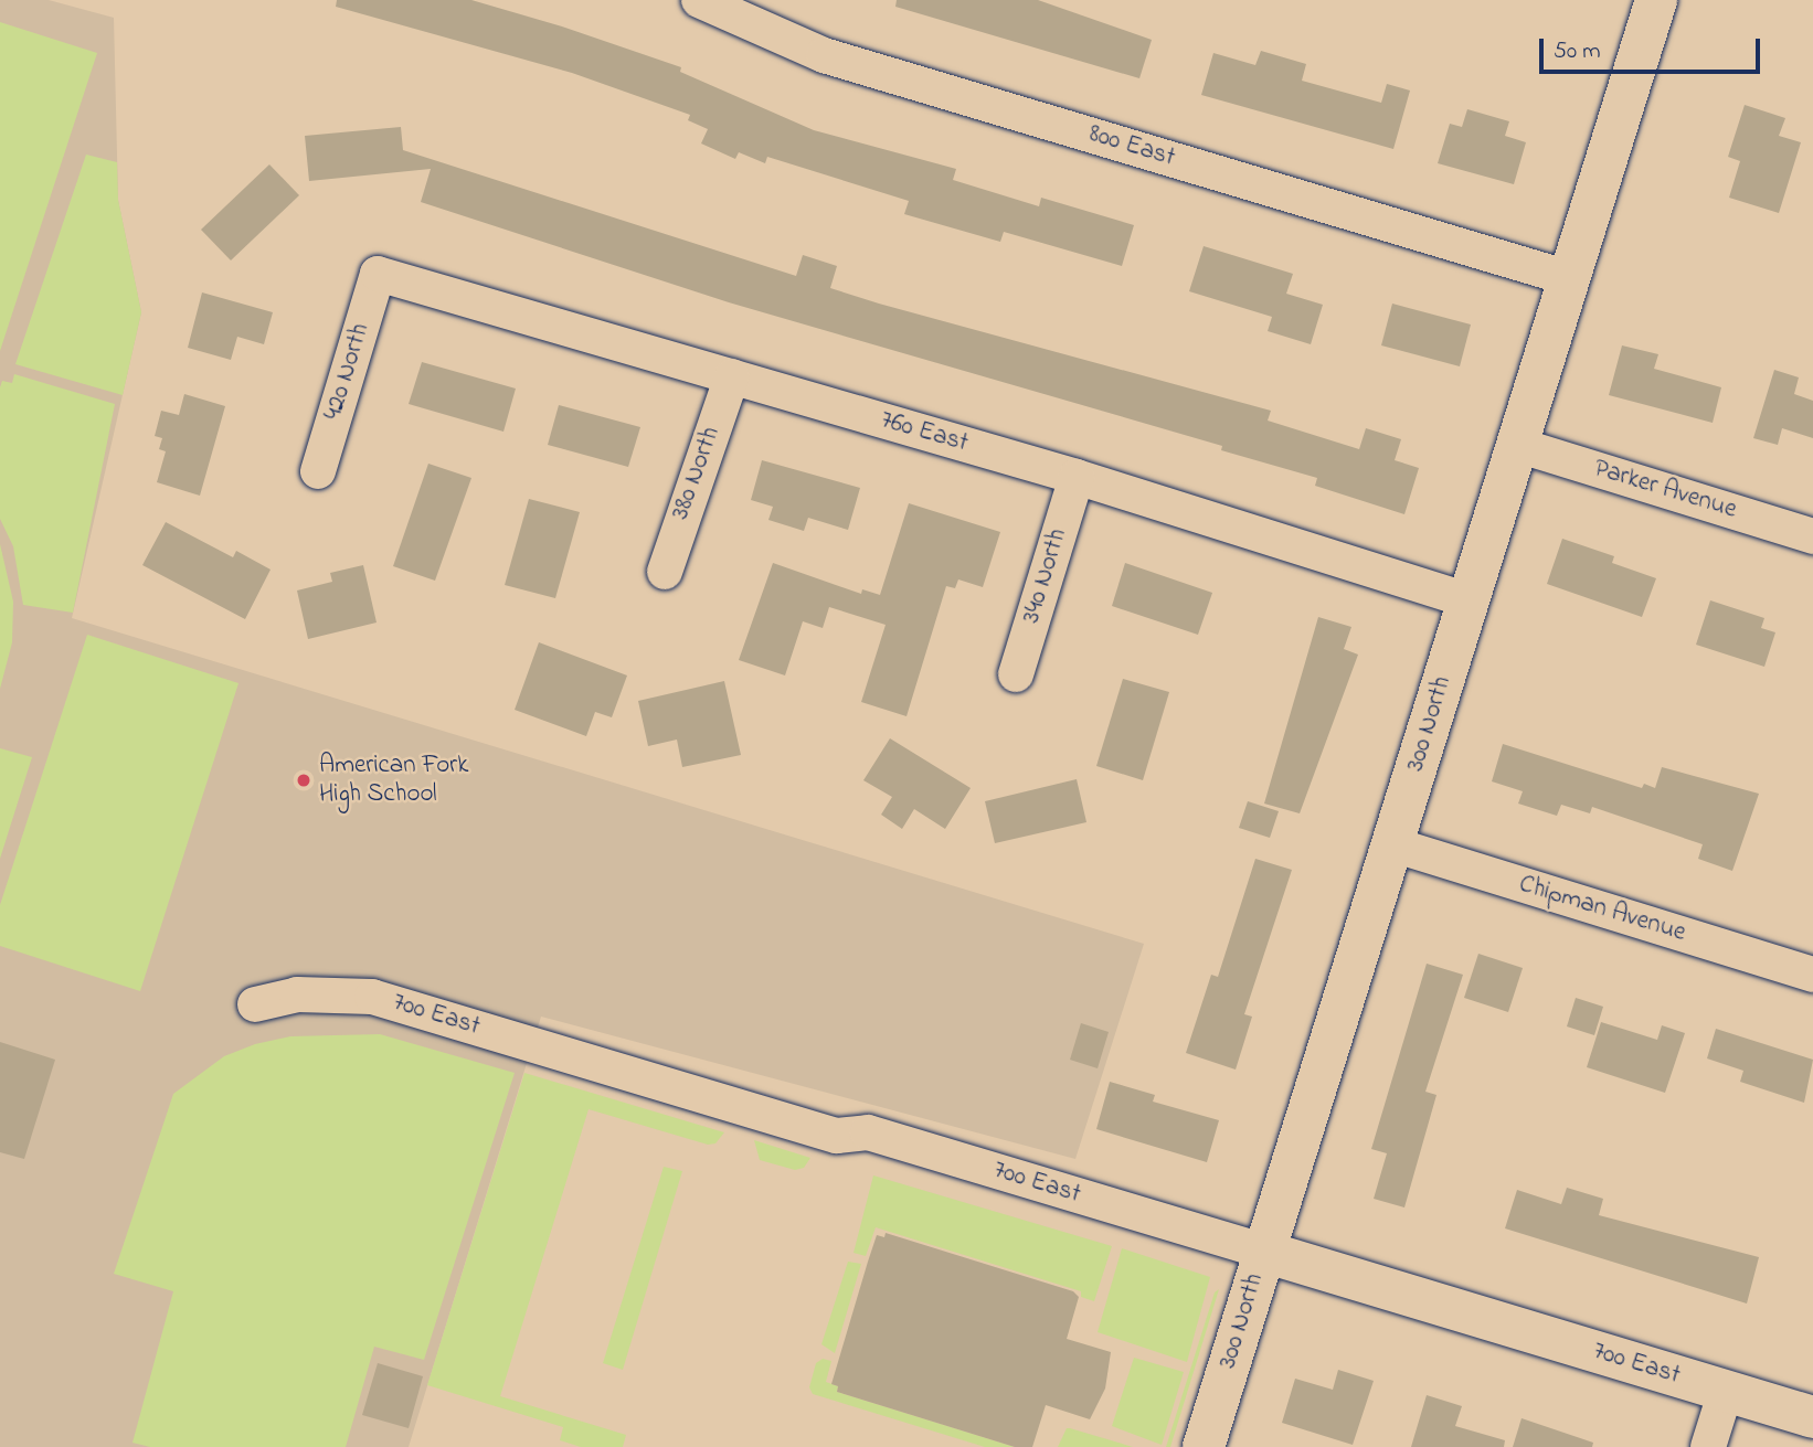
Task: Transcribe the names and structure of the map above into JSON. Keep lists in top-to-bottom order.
{
  "streets": {
    "street": [
      "800 East",
      "420 North",
      "760 East",
      "380 North",
      "Parker Avenue",
      "340 North",
      "300 North",
      "Chipman Avenue",
      "700 East"
    ]
  },
  "crossings": [
    ["800 East", "300 North"],
    ["420 North", "760 East"],
    ["760 East", "380 North"],
    ["760 East", "340 North"],
    ["760 East", "300 North"],
    ["Parker Avenue", "300 North"],
    ["300 North", "Chipman Avenue"],
    ["300 North", "700 East"]
  ],
  "places": ["American Fork High School"],
  "scale_bar": "50 m"
}
